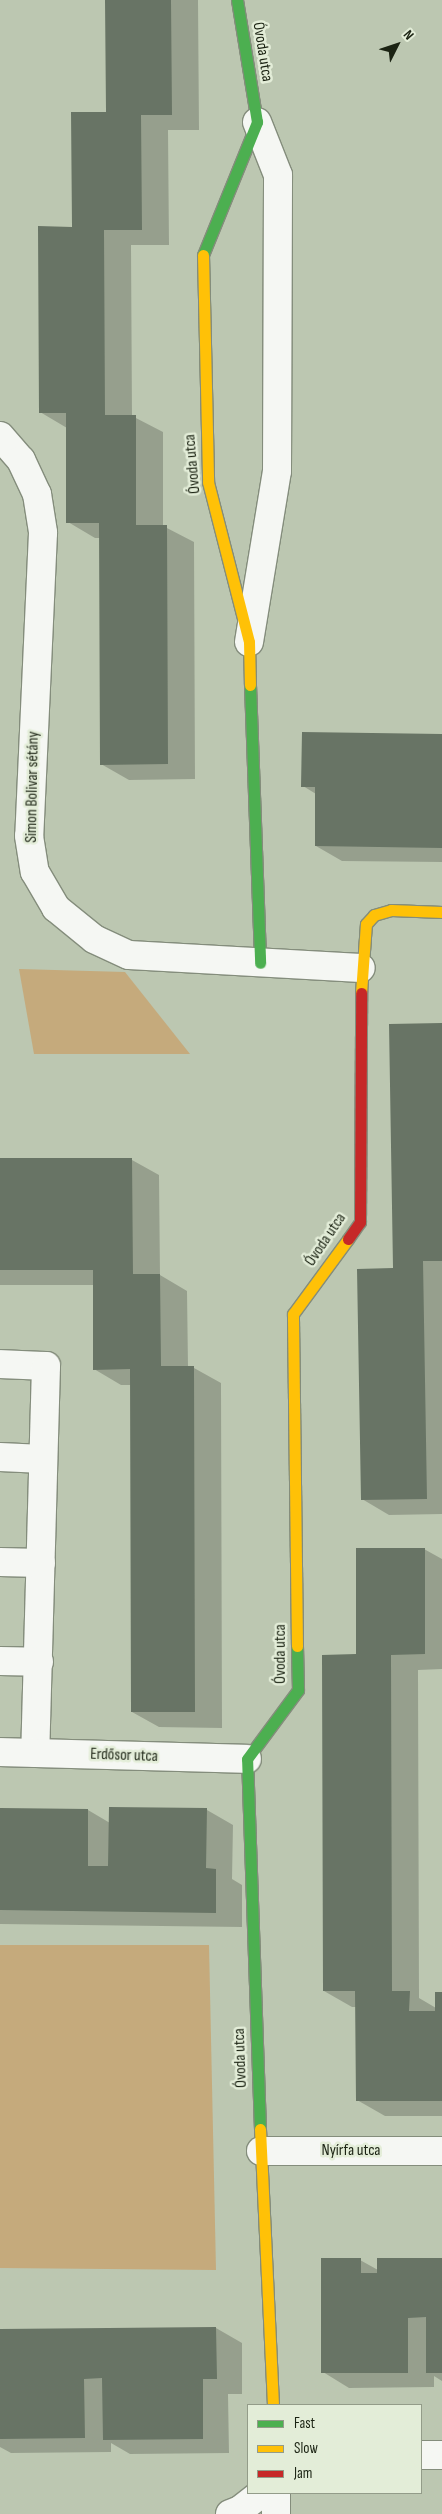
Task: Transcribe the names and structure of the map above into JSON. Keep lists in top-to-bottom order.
{
  "streets": {
    "street": [
      "Óvoda utca",
      "Simon Bolivar sétány",
      "Erdősor utca",
      "Nyírfa utca"
    ]
  },
  "crossings": [
    ["Óvoda utca", "Simon Bolivar sétány"],
    ["Óvoda utca", "Erdősor utca"],
    ["Óvoda utca", "Nyírfa utca"]
  ],
  "legend": ["Fast", "Slow", "Jam"],
  "north": "top right"
}
